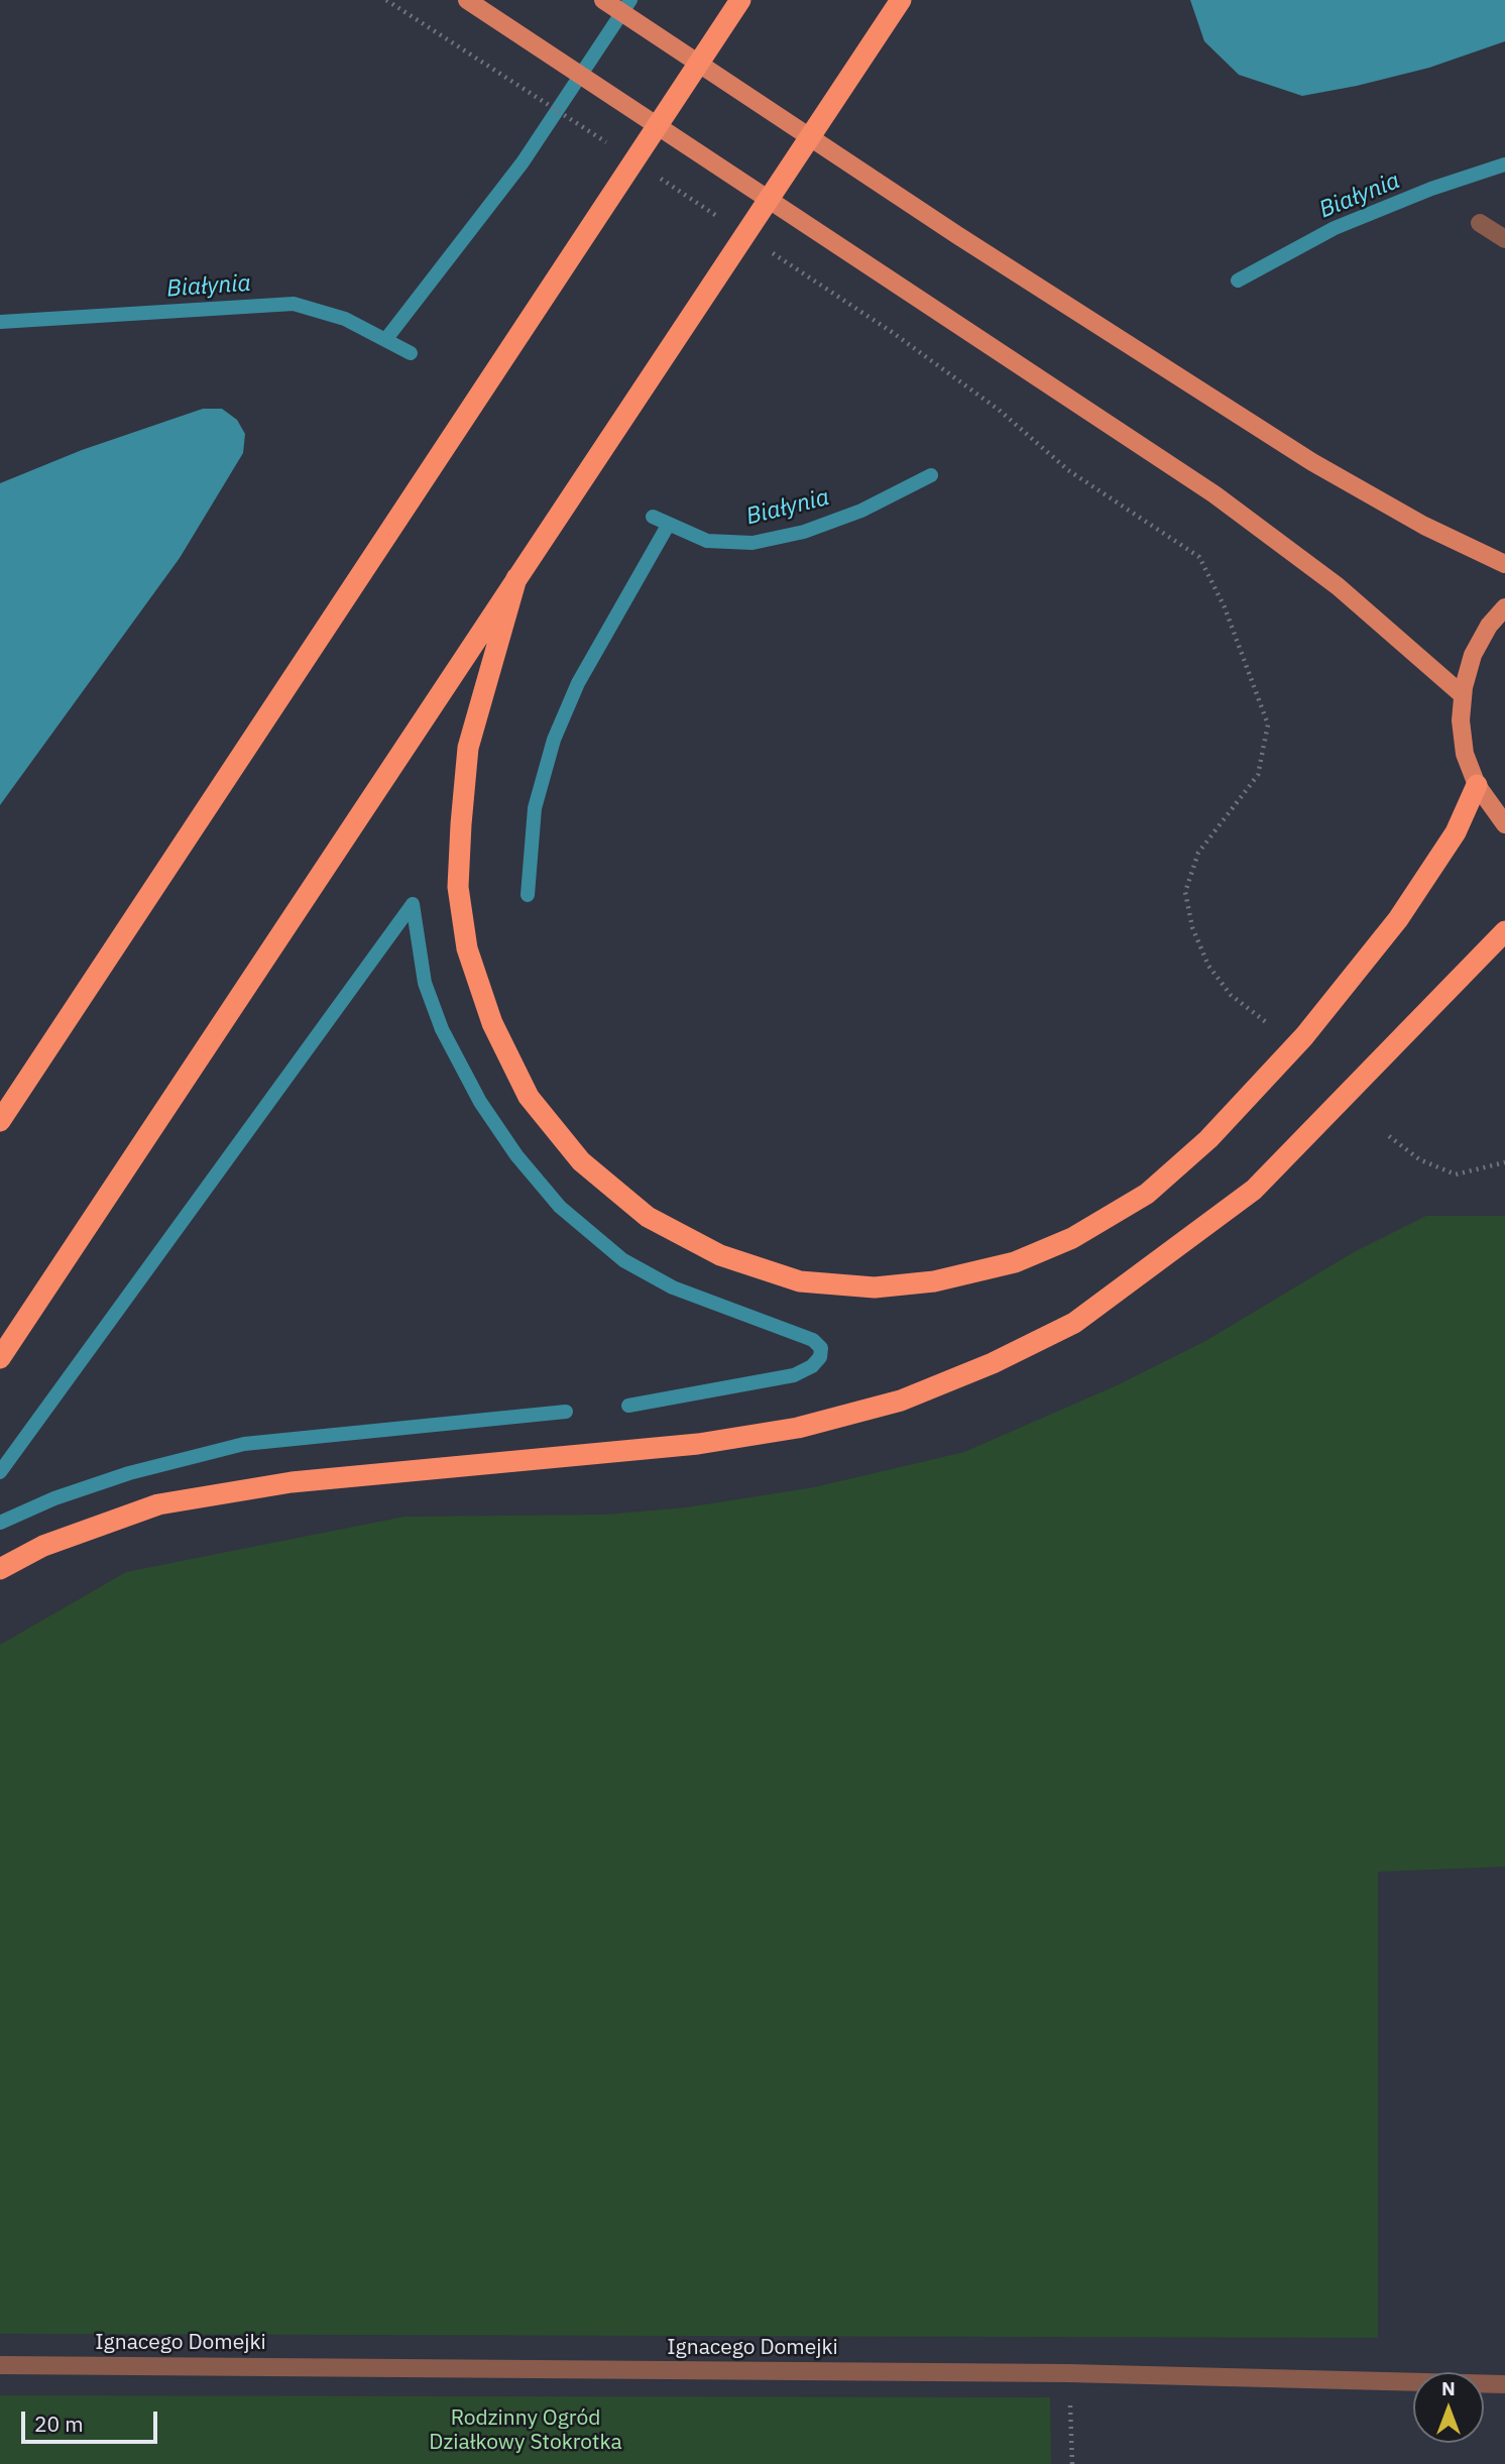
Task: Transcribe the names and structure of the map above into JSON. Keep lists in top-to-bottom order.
{
  "streets": {
    "street": ["Ignacego Domejki"]
  },
  "water": ["Białynia"],
  "parks": ["Rodzinny Ogród Działkowy Stokrotka"],
  "scale_bar": "20 m",
  "north": "top"
}
